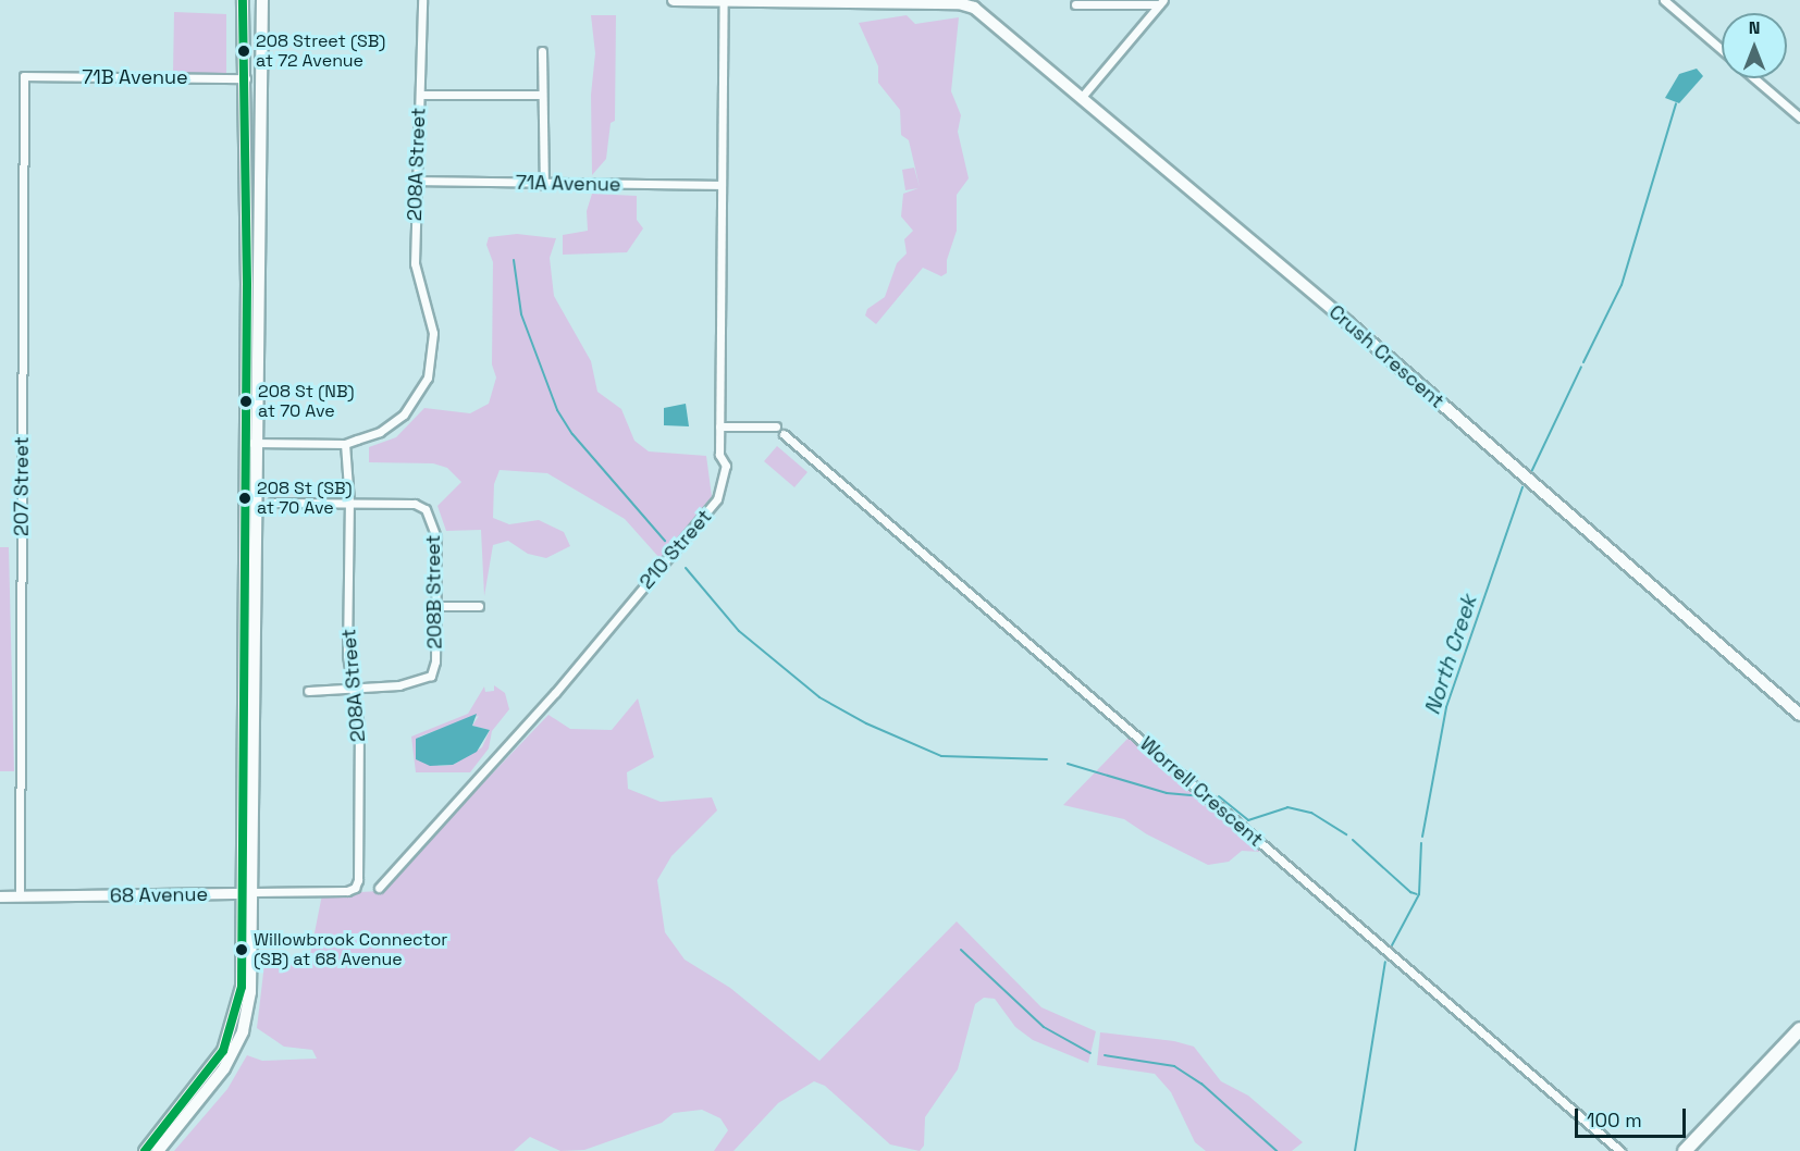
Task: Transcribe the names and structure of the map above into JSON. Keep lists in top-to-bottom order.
{
  "streets": {
    "main road": ["Crush Crescent"],
    "street": [
      "71B Avenue",
      "208A Street",
      "71A Avenue",
      "207 Street",
      "210 Street",
      "208B Street",
      "Worrell Crescent",
      "68 Avenue"
    ]
  },
  "crossings": [
    ["71B Avenue", "207 Street"],
    ["208A Street", "71A Avenue"],
    ["208A Street", "208B Street"],
    ["208A Street", "68 Avenue"],
    ["71A Avenue", "210 Street"],
    ["Crush Crescent", "210 Street"],
    ["207 Street", "68 Avenue"]
  ],
  "water": ["North Creek"],
  "places": [
    "208 Street (SB) at 72 Avenue",
    "208 St (NB) at 70 Ave",
    "208 St (SB) at 70 Ave",
    "Willowbrook Connector (SB) at 68 Avenue"
  ],
  "scale_bar": "100 m",
  "north": "top"
}
